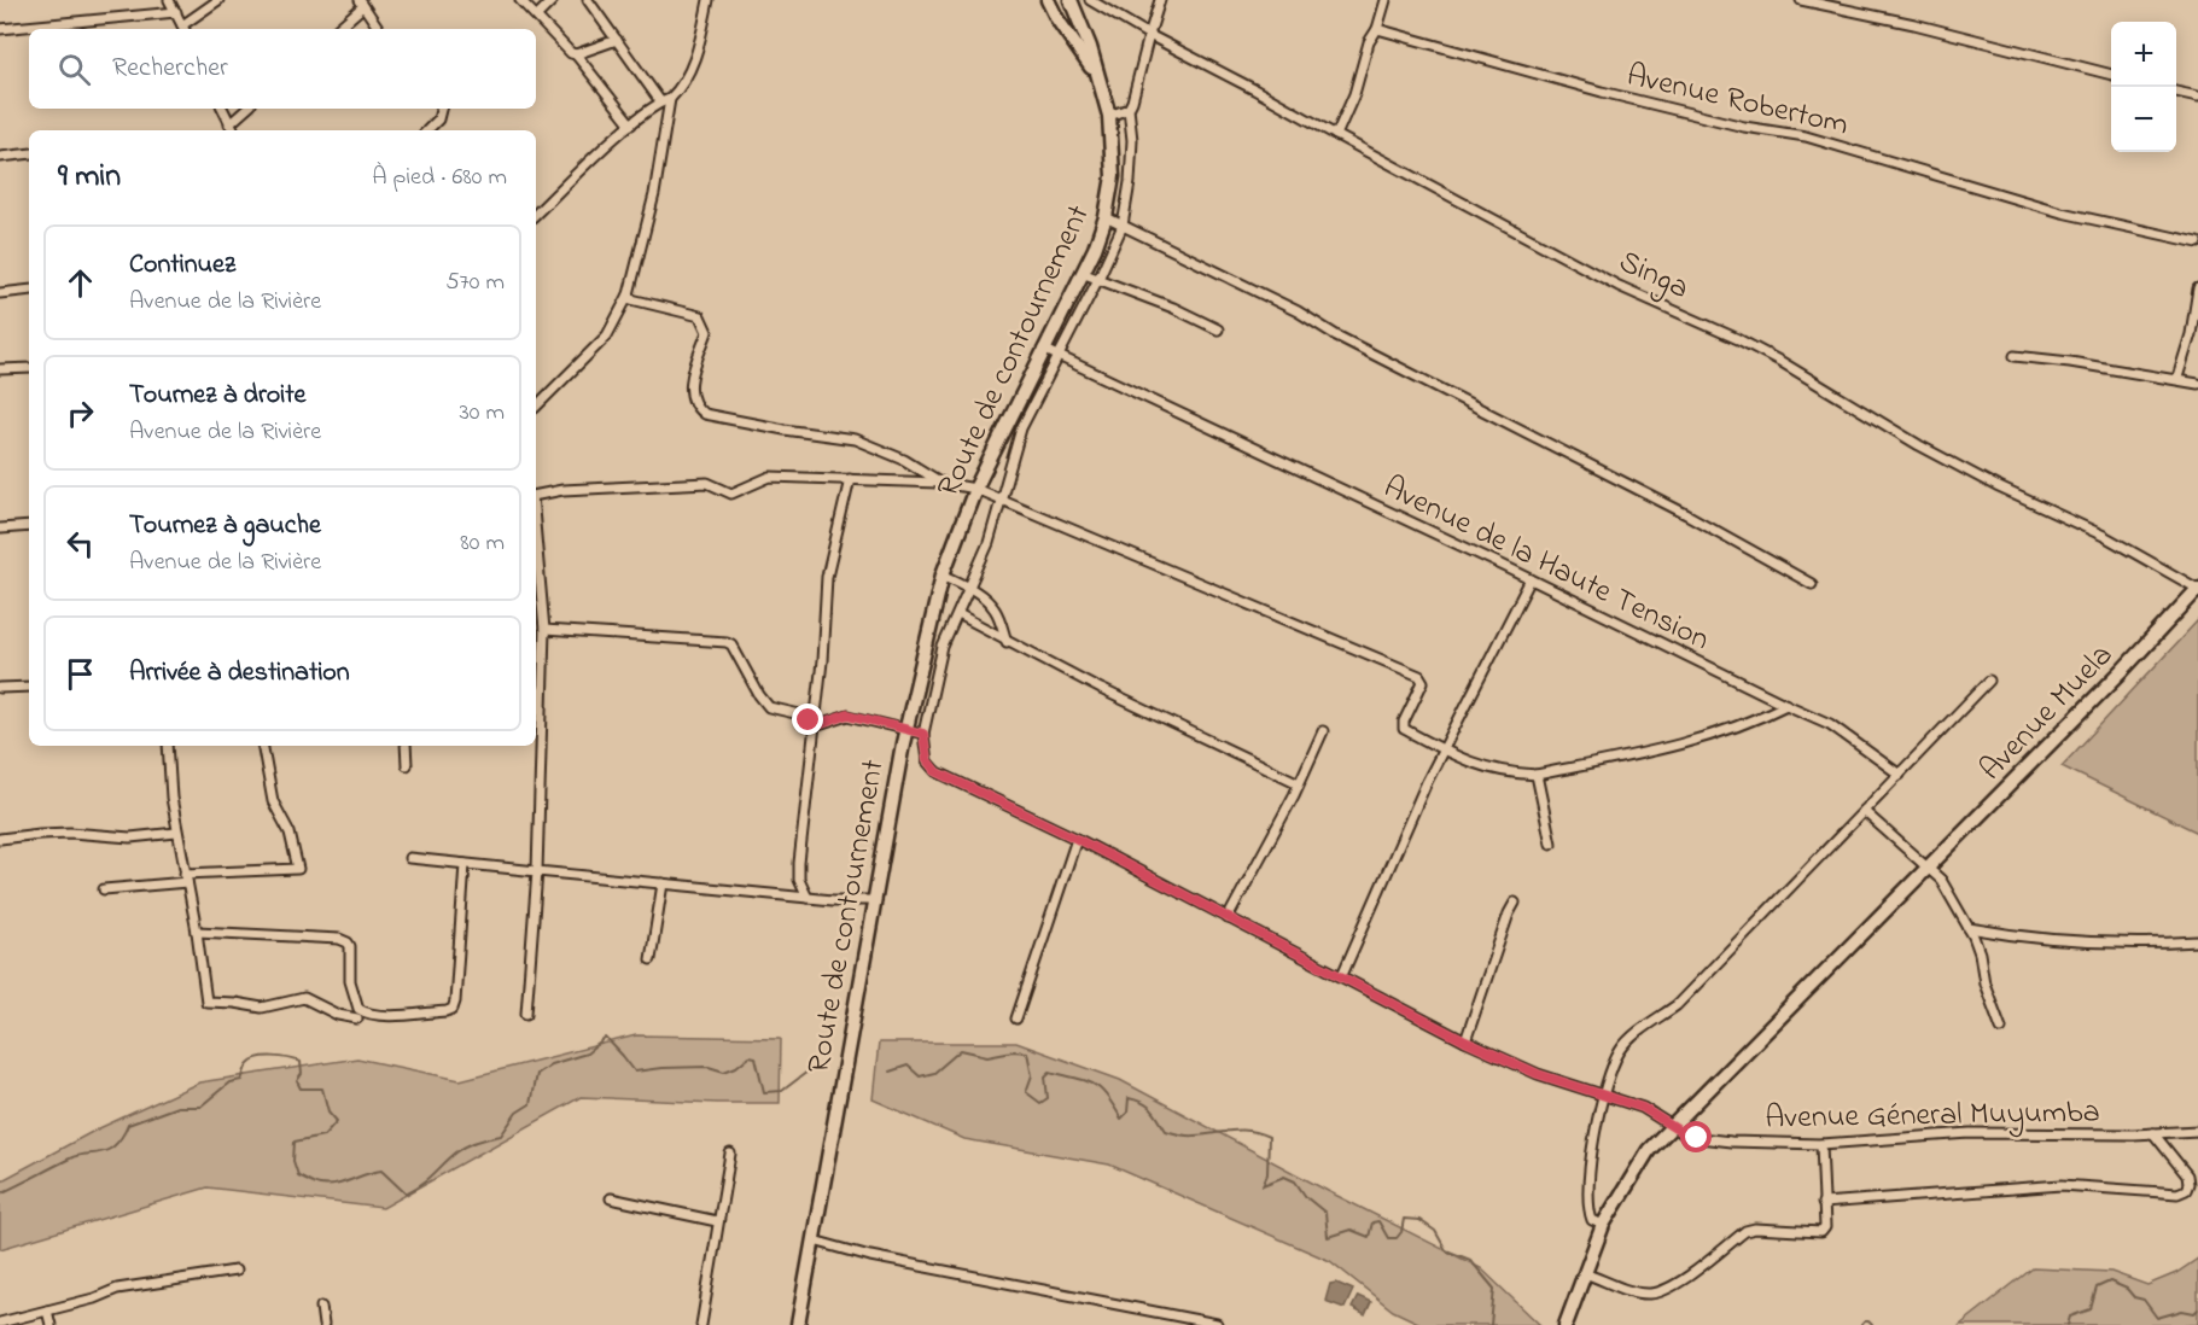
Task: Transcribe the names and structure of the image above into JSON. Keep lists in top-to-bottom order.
{
  "streets": {
    "street": [
      "Avenue Robertom",
      "Singa",
      "Route de contournement",
      "Avenue de la Haute Tension",
      "Avenue Muela",
      "Avenue Géneral Muyumba"
    ]
  },
  "crossings": [
    ["Singa", "Avenue Muela"],
    ["Route de contournement", "Avenue de la Haute Tension"],
    ["Avenue Muela", "Avenue Géneral Muyumba"]
  ],
  "page": {
    "map_buttons": ["+", "−"],
    "search": "Rechercher",
    "heading": ["9 min", "À pied · 680 m"],
    "list": [
      ["Continuez", "Avenue de la Rivière", "570 m"],
      ["Tournez à droite", "Avenue de la Rivière", "30 m"],
      ["Tournez à gauche", "Avenue de la Rivière", "80 m"],
      "Arrivée à destination"
    ]
  }
}
